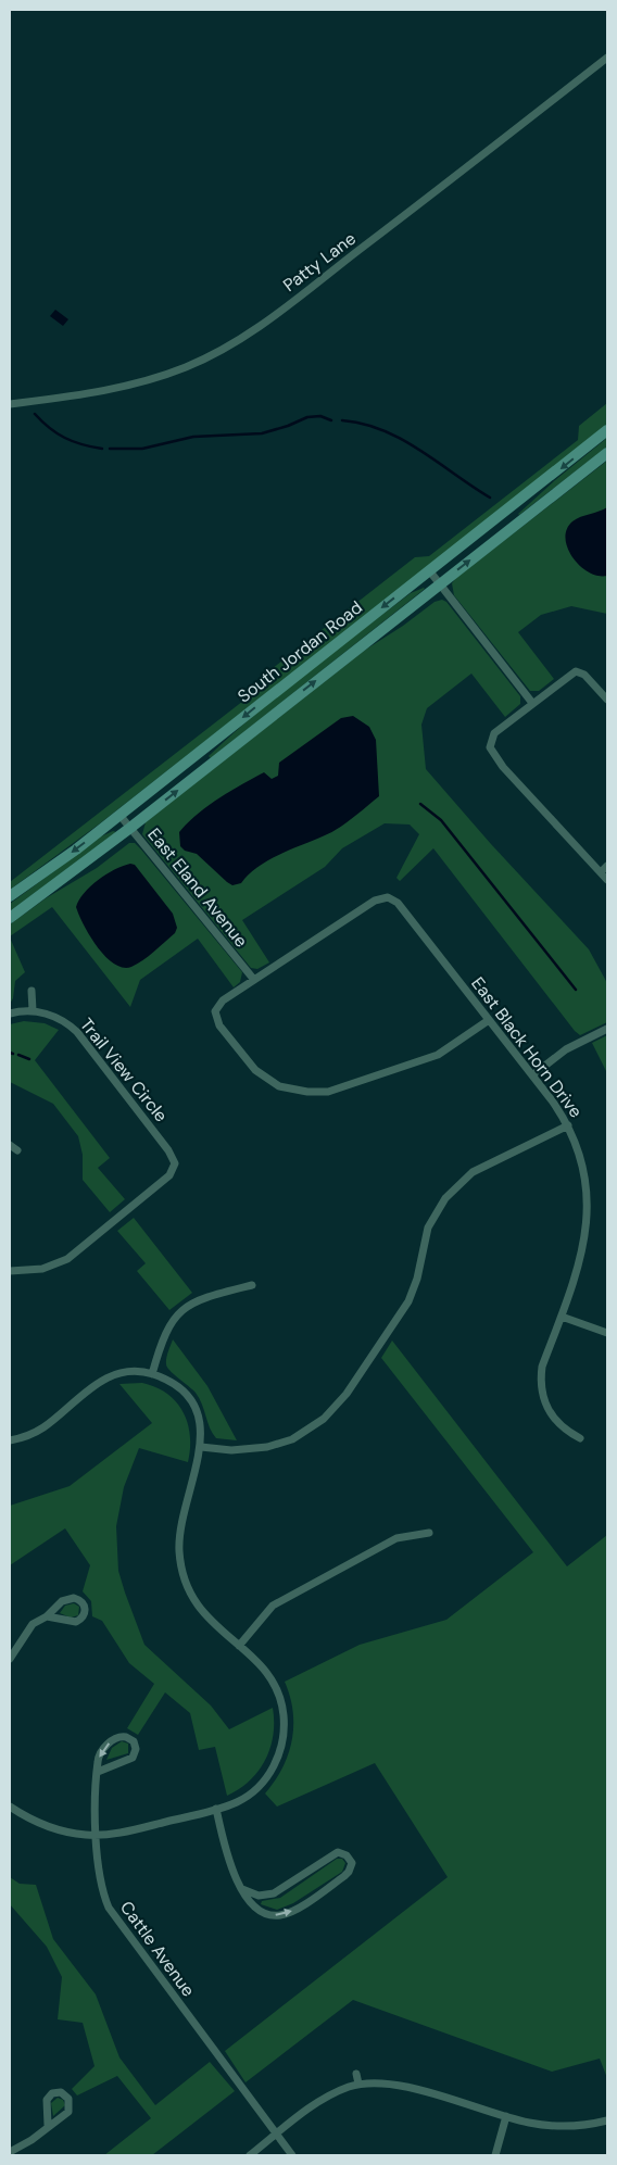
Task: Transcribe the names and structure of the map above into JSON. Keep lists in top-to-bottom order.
{
  "streets": {
    "main road": ["South Jordan Road"],
    "street": [
      "Patty Lane",
      "East Eland Avenue",
      "East Black Horn Drive",
      "Trail View Circle",
      "Cattle Avenue"
    ]
  },
  "crossings": [
    ["South Jordan Road", "East Eland Avenue"]
  ]
}
